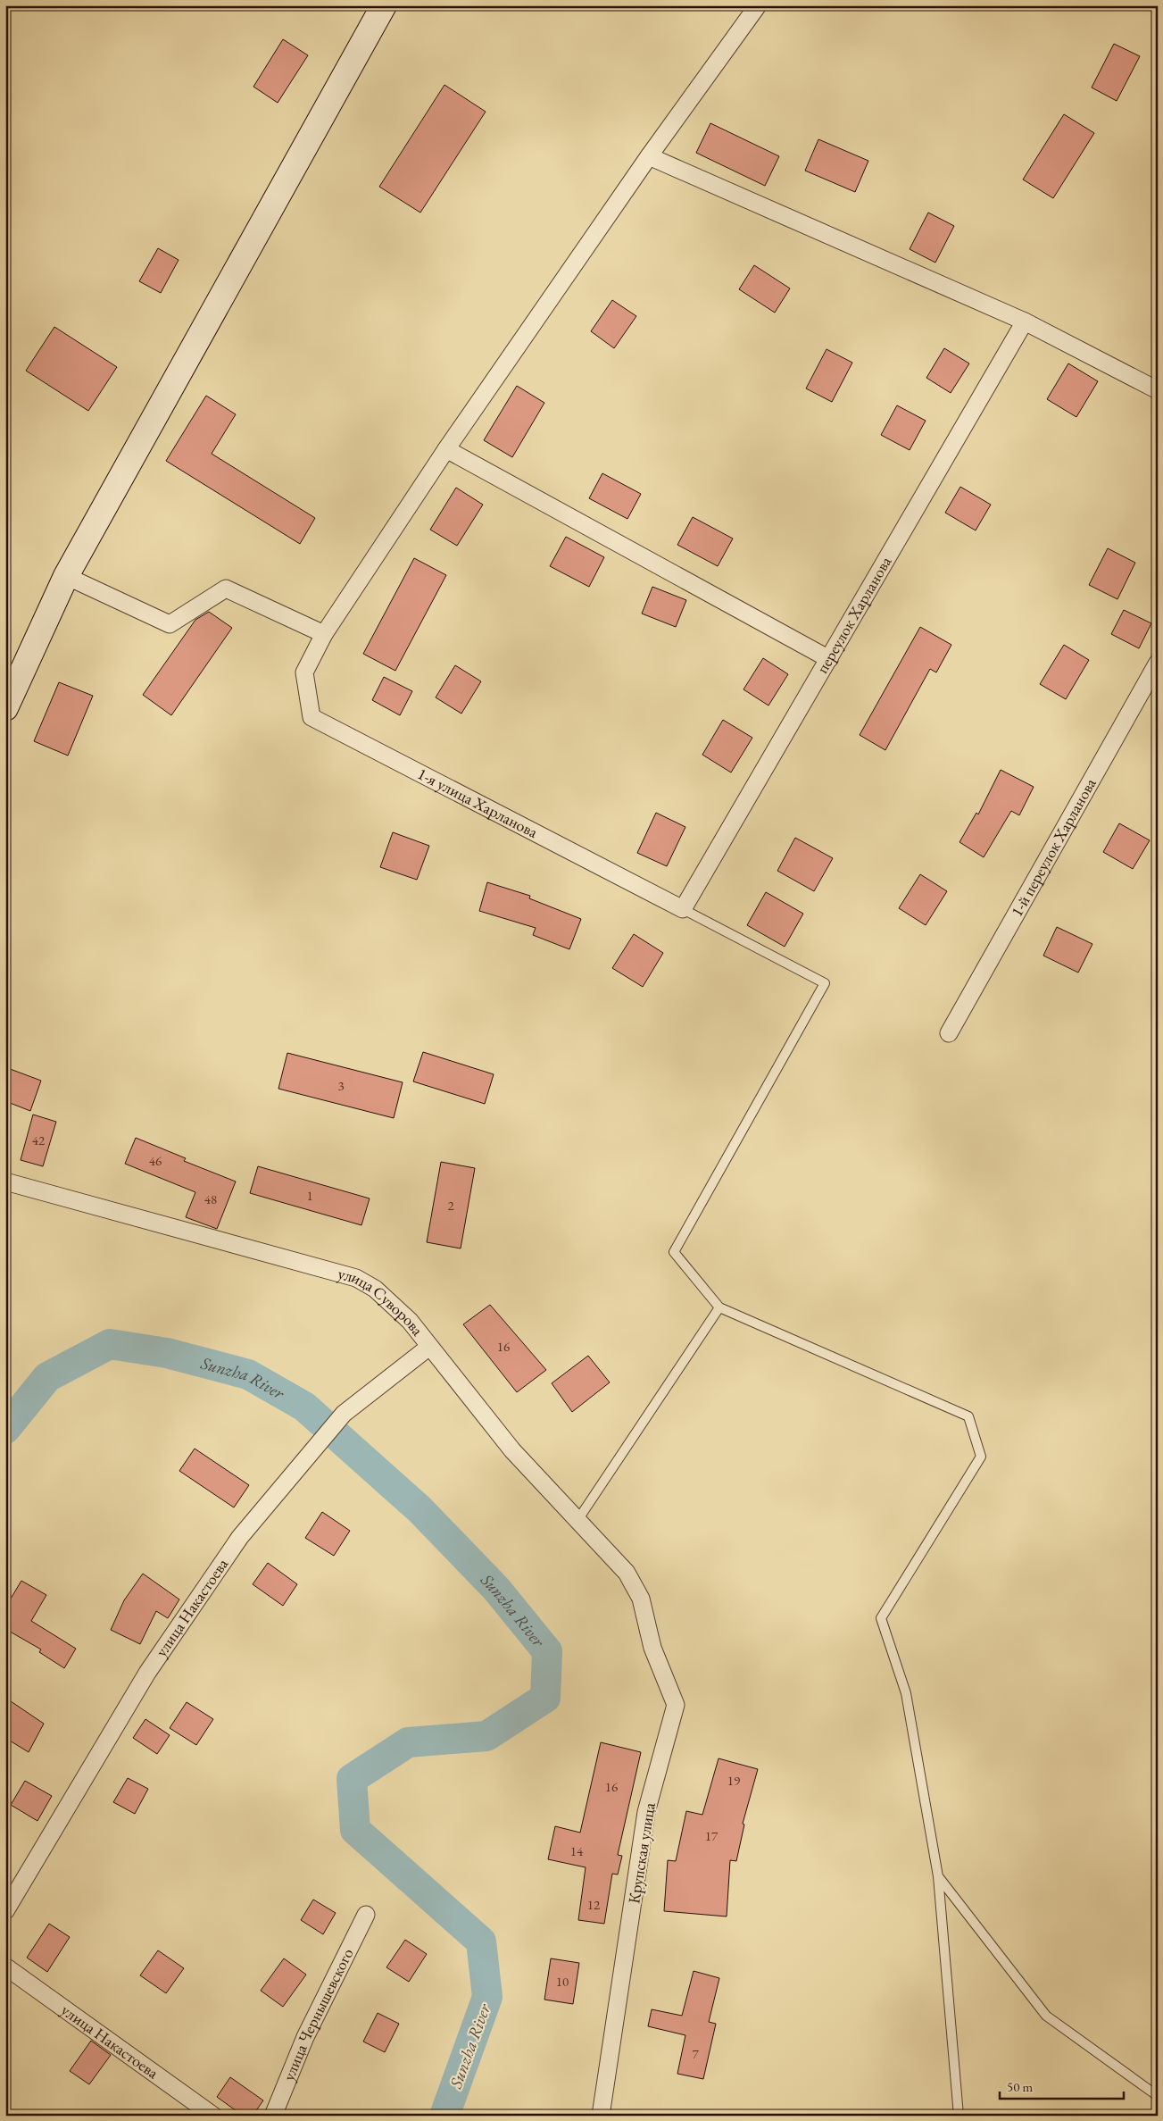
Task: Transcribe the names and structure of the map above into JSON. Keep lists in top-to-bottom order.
{
  "streets": {
    "street": [
      "переулок Харланова",
      "1-я улица Харланова",
      "1-й переулок Харланова",
      "улица Суворова",
      "улица Накастоева",
      "Крупская улица",
      "улица Чернышевского"
    ]
  },
  "crossings": [
    ["переулок Харланова", "1-я улица Харланова"],
    ["улица Суворова", "улица Накастоева"],
    ["улица Суворова", "Крупская улица"]
  ],
  "water": ["Sunzha River"],
  "house_numbers": [
    "3",
    "42",
    "46",
    "1",
    "48",
    "2",
    "16",
    "19",
    "16",
    "17",
    "14",
    "12",
    "10",
    "7"
  ],
  "scale_bar": "50 m"
}
